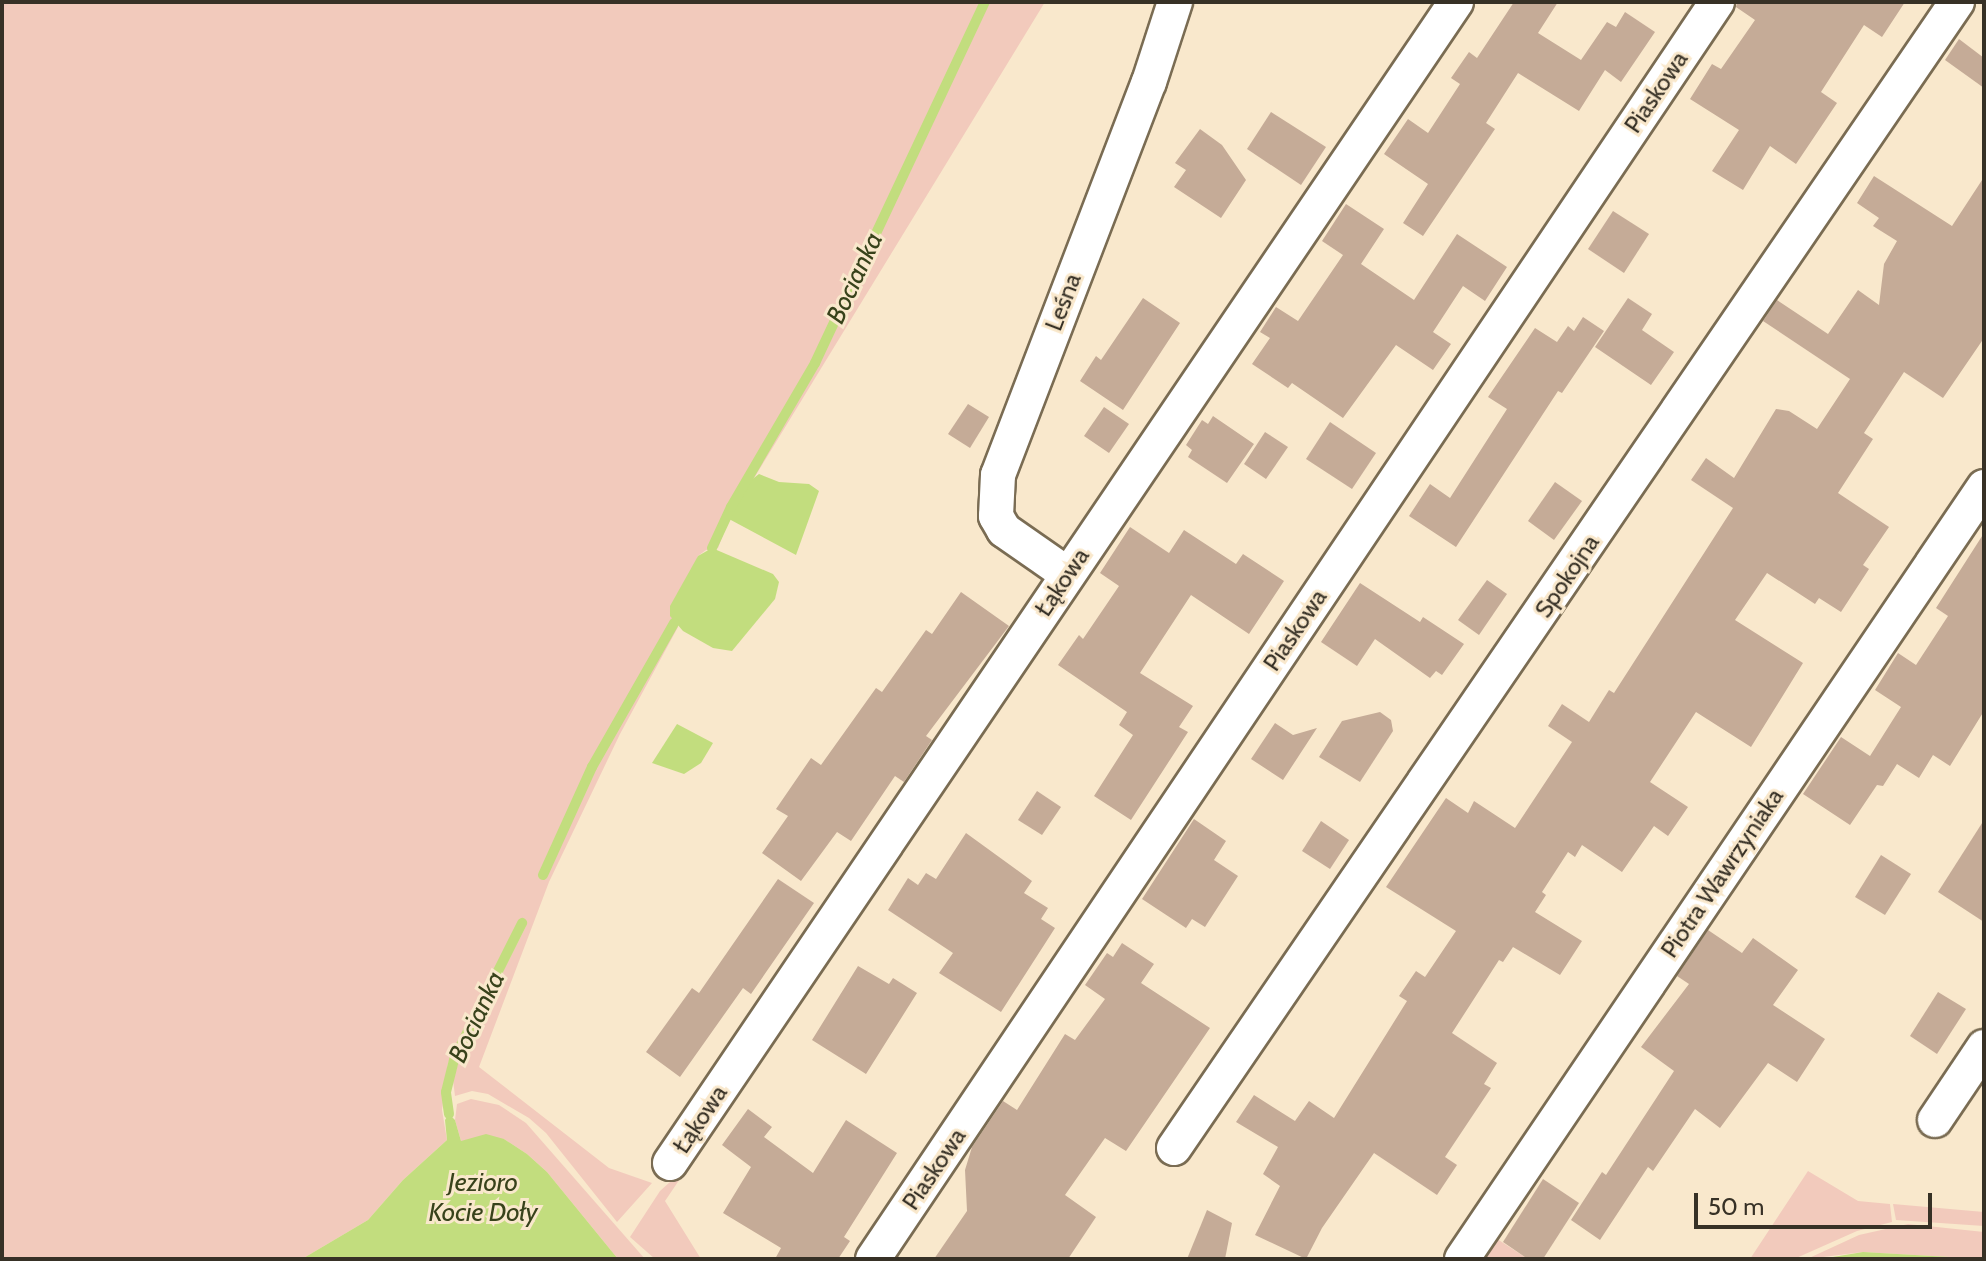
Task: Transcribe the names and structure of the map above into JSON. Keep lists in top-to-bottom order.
{
  "streets": {
    "street": [
      "Piaskowa",
      "Leśna",
      "Spokojna",
      "Łąkowa",
      "Piotra Wawrzyniaka"
    ]
  },
  "crossings": [
    ["Leśna", "Łąkowa"]
  ],
  "water": ["Bocianka", "Jezioro Kocie Doły"],
  "scale_bar": "50 m"
}
